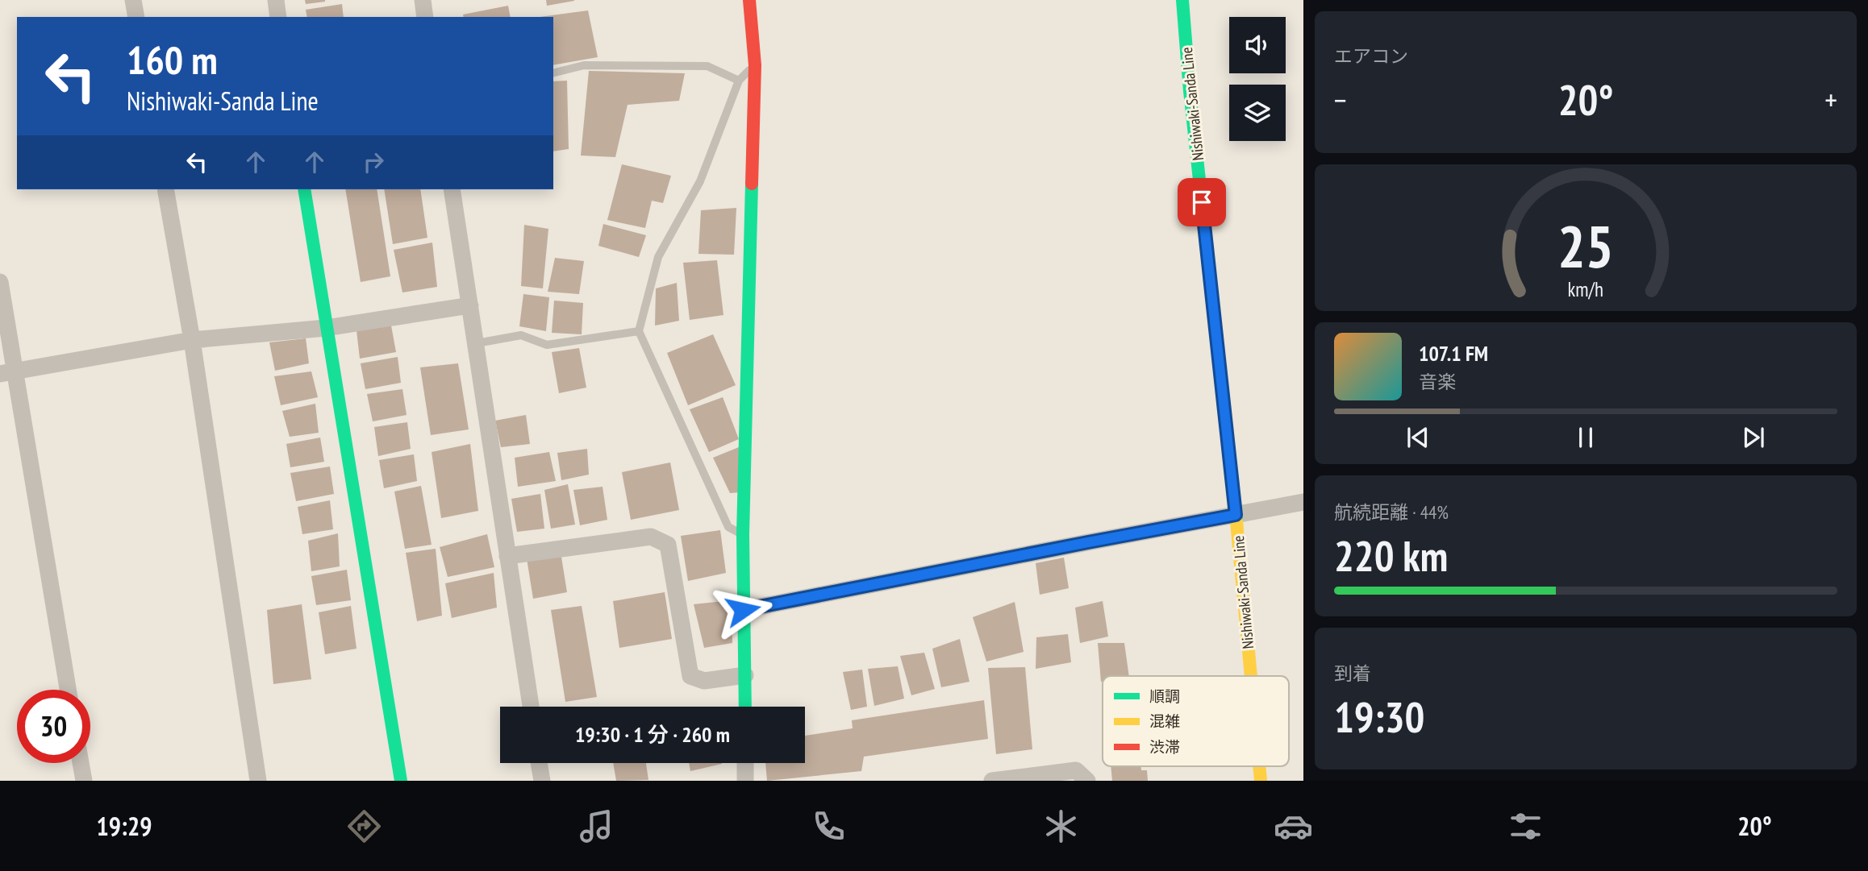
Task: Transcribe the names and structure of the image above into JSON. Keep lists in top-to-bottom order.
{
  "streets": {
    "street": ["Nishiwaki-Sanda Line"]
  },
  "legend": ["順調", "混雑", "渋滞"],
  "page": {
    "tile": [
      "エアコン",
      ["航続距離 · 44%", "220 km"],
      ["到着", "19:30"]
    ],
    "turn": ["160 m", "Nishiwaki-Sanda Line"],
    "heat": ["−", "20°", "+"],
    "song": ["107.1 FM", "音楽"],
    "limit": "30",
    "trip": "19:30 · 1 分 · 260 m",
    "tabs": ["19:29", "20°"],
    "gauge": ["25", "km/h"]
  }
}
